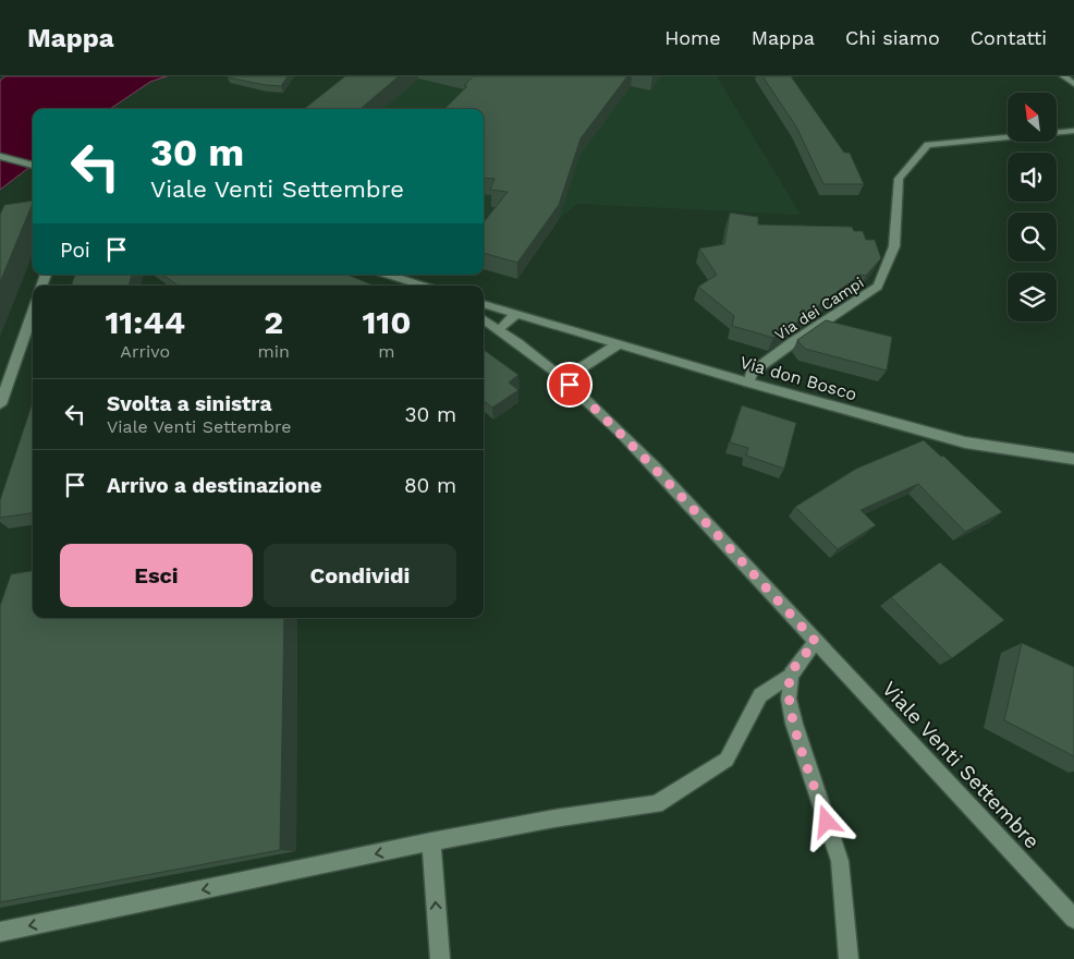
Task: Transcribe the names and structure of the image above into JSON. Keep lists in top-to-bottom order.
{
  "streets": {
    "street": ["Via dei Campi", "Via don Bosco", "Viale Venti Settembre"]
  },
  "crossings": [
    ["Via dei Campi", "Via don Bosco"]
  ],
  "north": "top left",
  "page": {
    "header": "Mappa",
    "nav": [
      "Home",
      "Mappa",
      "Chi siamo",
      "Contatti"
    ],
    "turn": ["30 m", "Viale Venti Settembre"],
    "then": "Poi",
    "eta": [
      "11:44",
      "Arrivo",
      "2",
      "min",
      "110",
      "m"
    ],
    "list": [
      {
        "name": "Svolta a sinistra",
        "note": "Viale Venti Settembre",
        "value": "30 m"
      },
      {
        "name": "Arrivo a destinazione",
        "value": "80 m"
      }
    ],
    "buttons": ["Esci", "Condividi"]
  }
}
